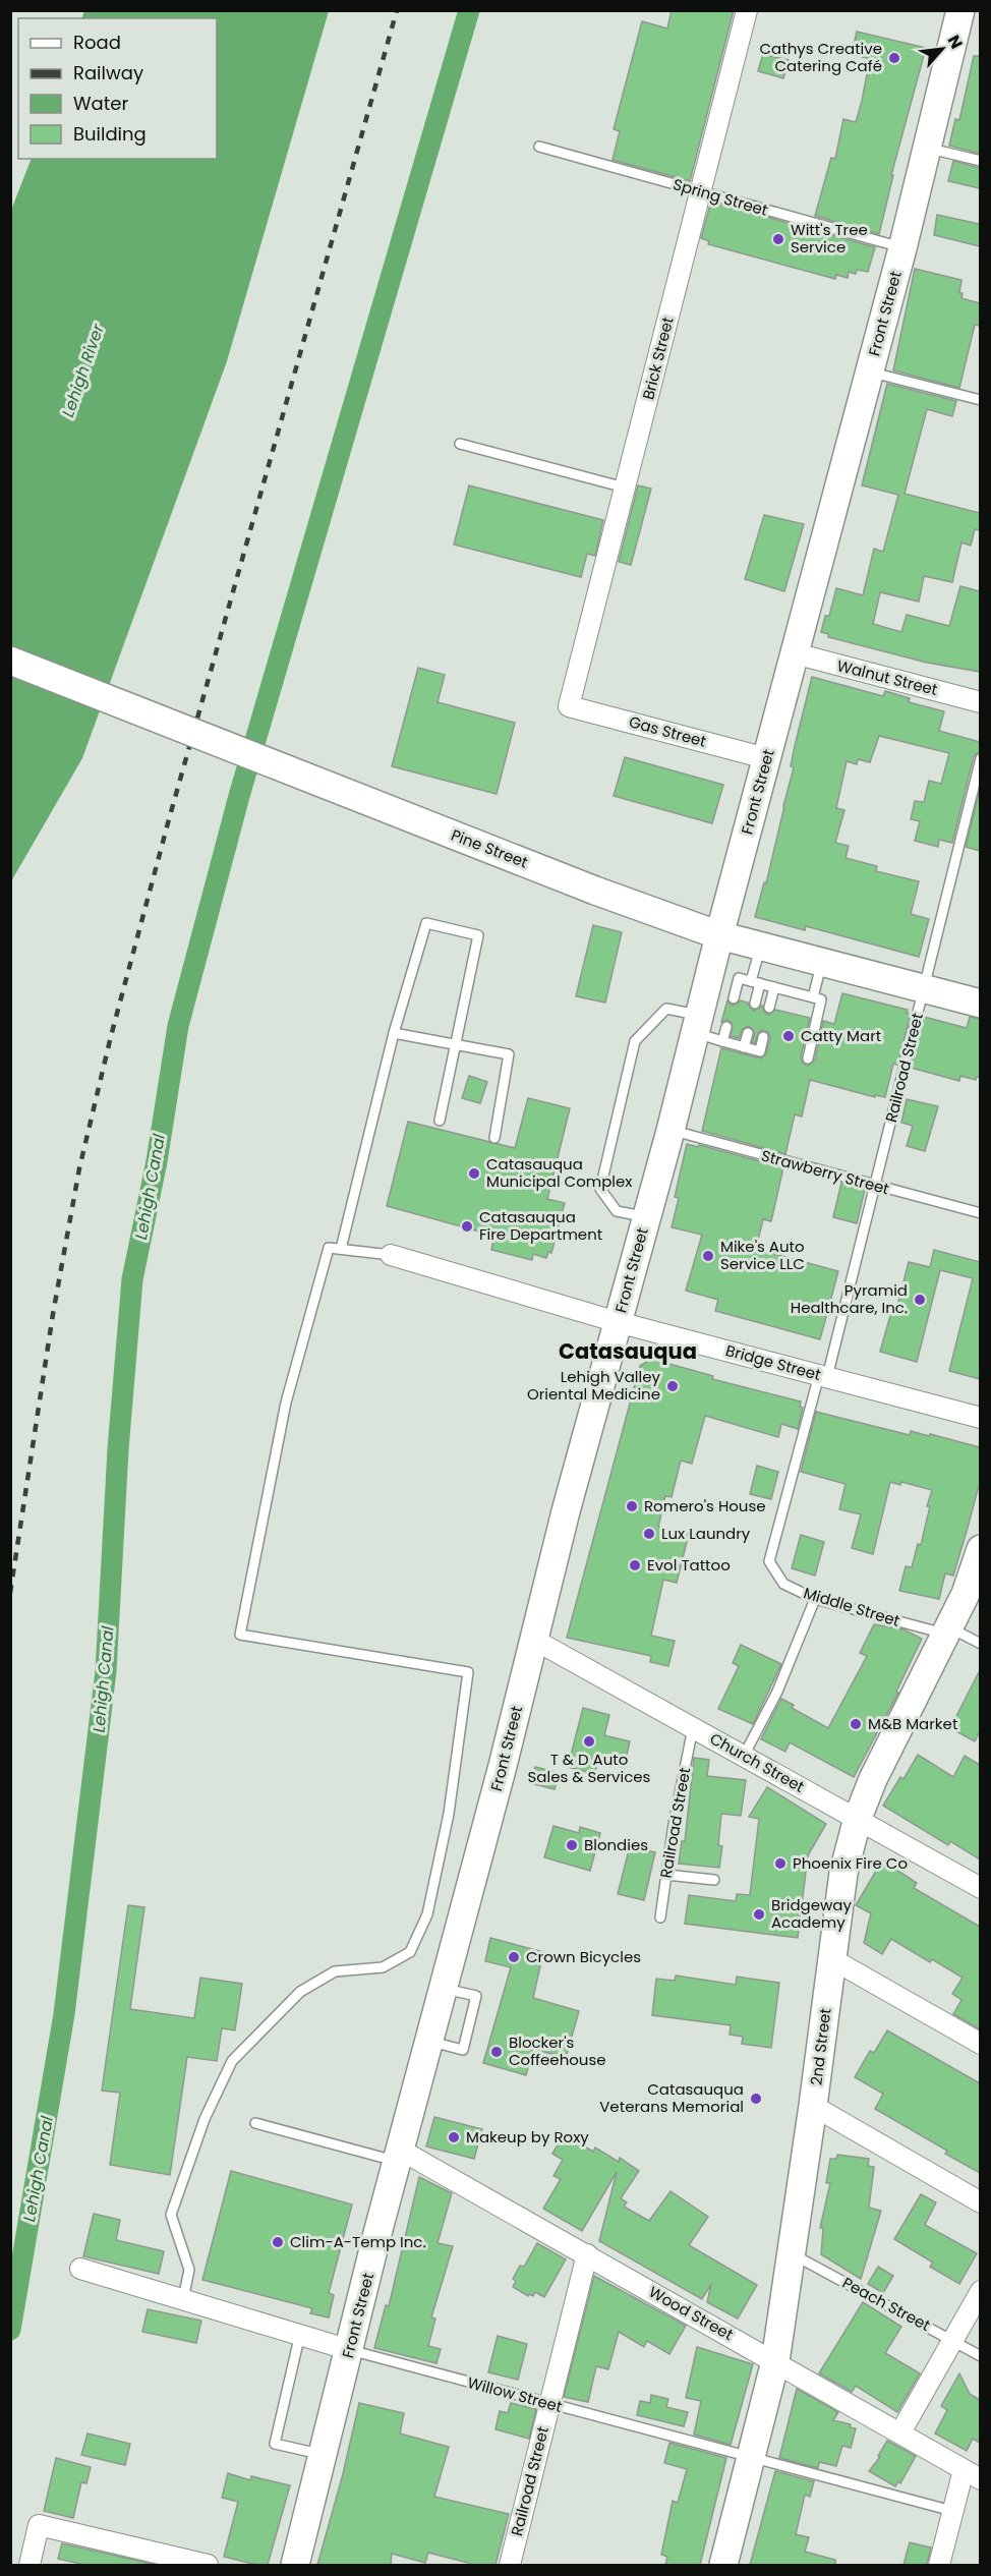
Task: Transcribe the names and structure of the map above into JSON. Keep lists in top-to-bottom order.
{
  "streets": {
    "main road": ["Front Street", "Pine Street", "2nd Street"],
    "street": [
      "Brick Street",
      "Walnut Street",
      "Gas Street",
      "Railroad Street",
      "Bridge Street",
      "Church Street",
      "Wood Street",
      "Willow Street"
    ],
    "lane": [
      "Spring Street",
      "Strawberry Street",
      "Middle Street",
      "Peach Street"
    ]
  },
  "crossings": [
    ["Spring Street", "Front Street"],
    ["Spring Street", "Brick Street"],
    ["Front Street", "Walnut Street"],
    ["Front Street", "Gas Street"],
    ["Front Street", "Pine Street"],
    ["Front Street", "Strawberry Street"],
    ["Front Street", "Bridge Street"],
    ["Front Street", "Church Street"],
    ["Front Street", "Wood Street"],
    ["Front Street", "Willow Street"],
    ["Brick Street", "Gas Street"],
    ["Pine Street", "Railroad Street"],
    ["Railroad Street", "Strawberry Street"],
    ["Railroad Street", "Bridge Street"],
    ["Railroad Street", "Middle Street"],
    ["Railroad Street", "Church Street"],
    ["Railroad Street", "Wood Street"],
    ["Railroad Street", "Willow Street"],
    ["Middle Street", "2nd Street"],
    ["Church Street", "2nd Street"],
    ["2nd Street", "Peach Street"],
    ["2nd Street", "Wood Street"],
    ["2nd Street", "Willow Street"]
  ],
  "districts": ["Catasauqua"],
  "water": ["Lehigh River", "Lehigh Canal"],
  "places": [
    "Cathys Creative Catering Café",
    "Witt's Tree Service",
    "Catty Mart",
    "Catasauqua Municipal Complex",
    "Catasauqua Fire Department",
    "Mike's Auto Service LLC",
    "Pyramid Healthcare, Inc.",
    "Lehigh Valley Oriental Medicine",
    "Romero's House",
    "Lux Laundry",
    "Evol Tattoo",
    "M&B Market",
    "T & D Auto Sales & Services",
    "Blondies",
    "Phoenix Fire Co",
    "Bridgeway Academy",
    "Crown Bicycles",
    "Blocker's Coffeehouse",
    "Catasauqua Veterans Memorial",
    "Makeup by Roxy",
    "Clim-A-Temp Inc."
  ],
  "legend": [
    "Road",
    "Railway",
    "Water",
    "Building"
  ],
  "north": "top right"
}
